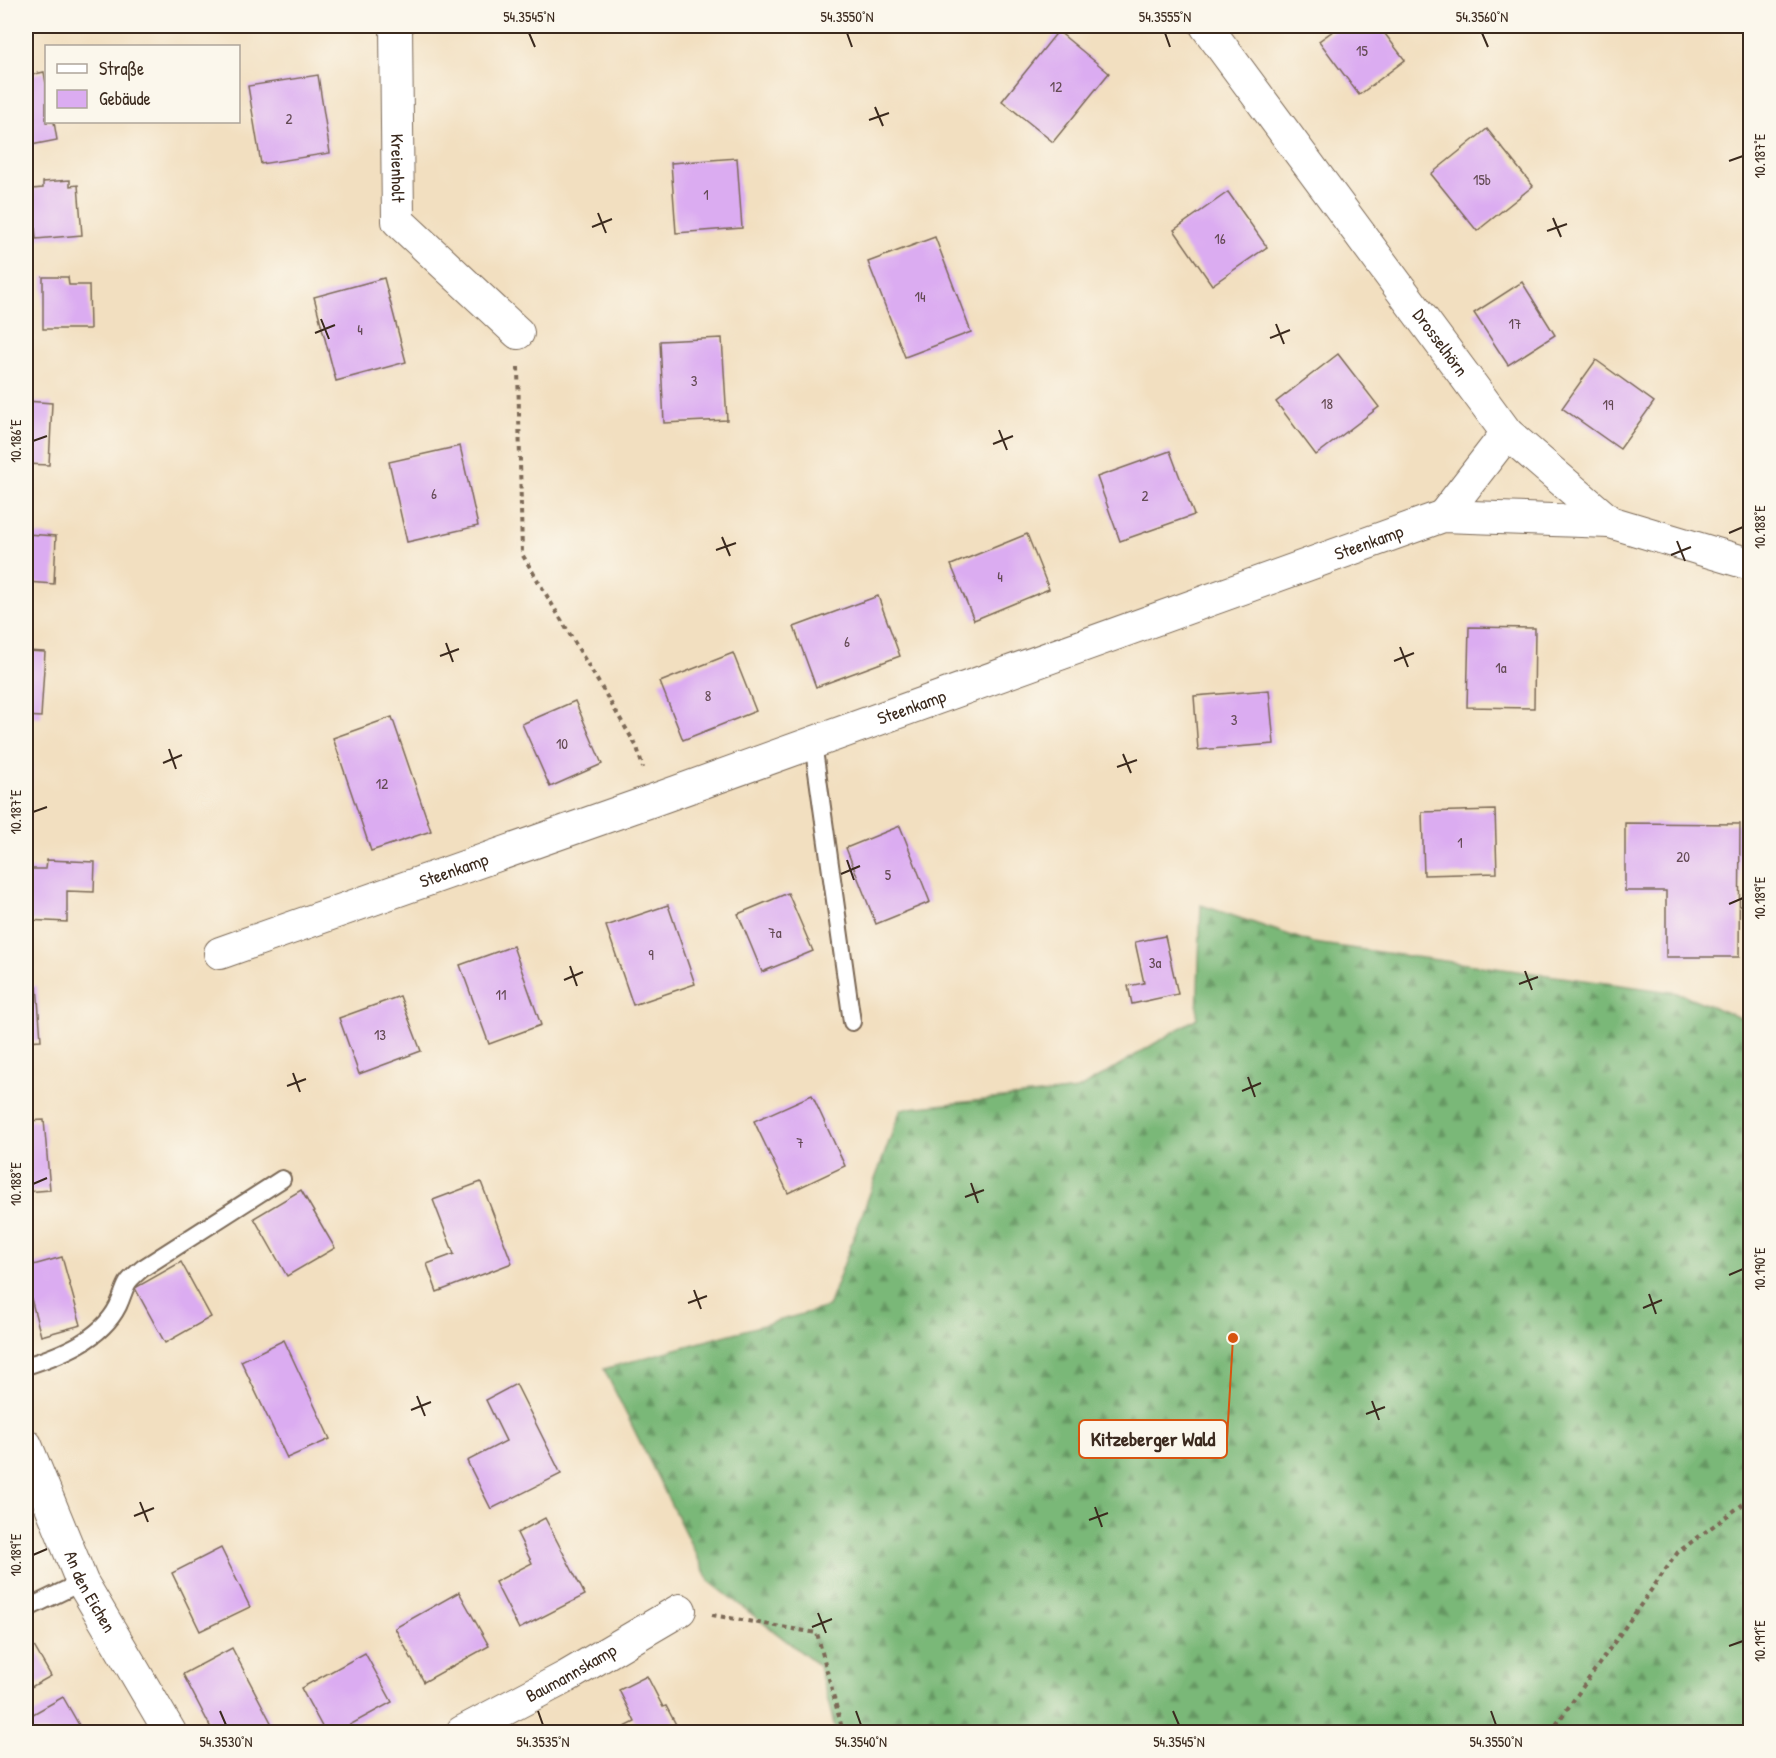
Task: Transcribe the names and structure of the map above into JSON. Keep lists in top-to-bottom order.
{
  "streets": {
    "street": [
      "Kreienholt",
      "Drosselhörn",
      "Steenkamp",
      "An den Eichen",
      "Baumannskamp"
    ]
  },
  "crossings": [
    ["Drosselhörn", "Steenkamp"]
  ],
  "places": ["Kitzeberger Wald"],
  "house_numbers": [
    "15",
    "12",
    "2",
    "15b",
    "1",
    "16",
    "14",
    "17",
    "4",
    "3",
    "18",
    "19",
    "6",
    "2",
    "4",
    "6",
    "1a",
    "8",
    "3",
    "10",
    "12",
    "1",
    "20",
    "5",
    "7a",
    "9",
    "3a",
    "11",
    "13",
    "7"
  ],
  "legend": ["Straße", "Gebäude"],
  "coordinates": [
    "54.3545°N",
    "54.3550°N",
    "54.3555°N",
    "54.3560°N",
    "10.187°E",
    "10.186°E",
    "10.188°E",
    "10.189°E",
    "10.190°E",
    "10.191°E",
    "54.3530°N",
    "54.3535°N",
    "54.3540°N"
  ]
}
